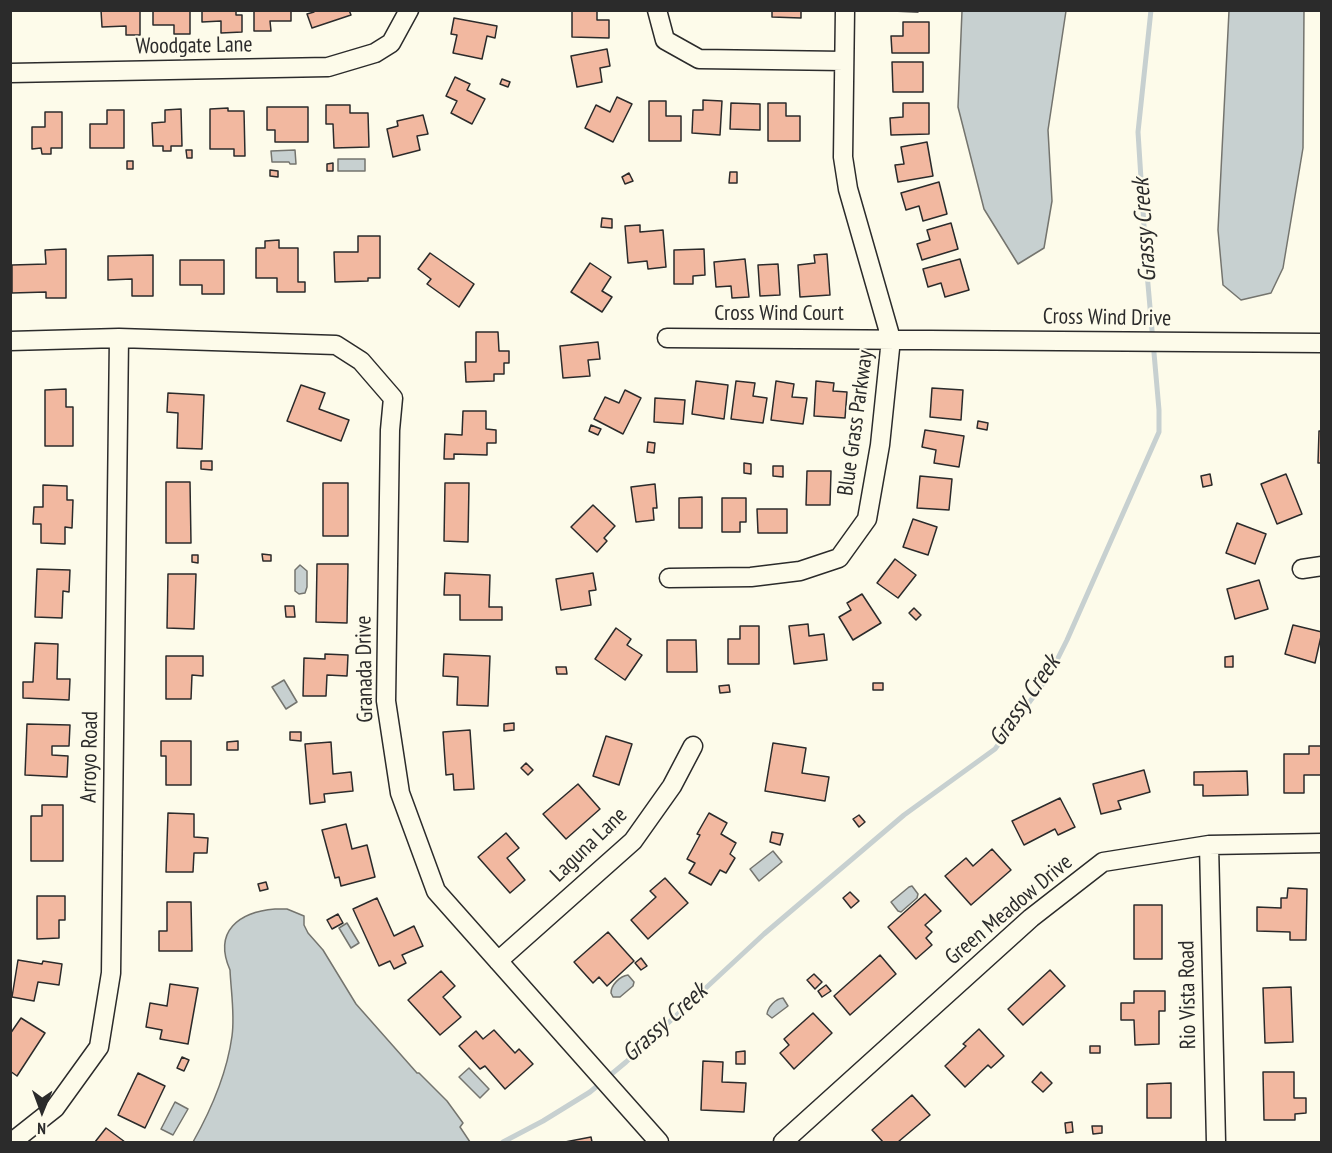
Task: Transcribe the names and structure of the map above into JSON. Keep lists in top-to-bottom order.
{
  "streets": {
    "street": [
      "Woodgate Lane",
      "Cross Wind Court",
      "Cross Wind Drive",
      "Blue Grass Parkway",
      "Granada Drive",
      "Arroyo Road",
      "Laguna Lane",
      "Green Meadow Drive",
      "Rio Vista Road"
    ]
  },
  "crossings": [
    ["Cross Wind Court", "Cross Wind Drive"],
    ["Cross Wind Court", "Blue Grass Parkway"],
    ["Cross Wind Drive", "Blue Grass Parkway"],
    ["Granada Drive", "Arroyo Road"],
    ["Granada Drive", "Laguna Lane"],
    ["Green Meadow Drive", "Rio Vista Road"]
  ],
  "water": ["Grassy Creek"],
  "north": "bottom"
}
